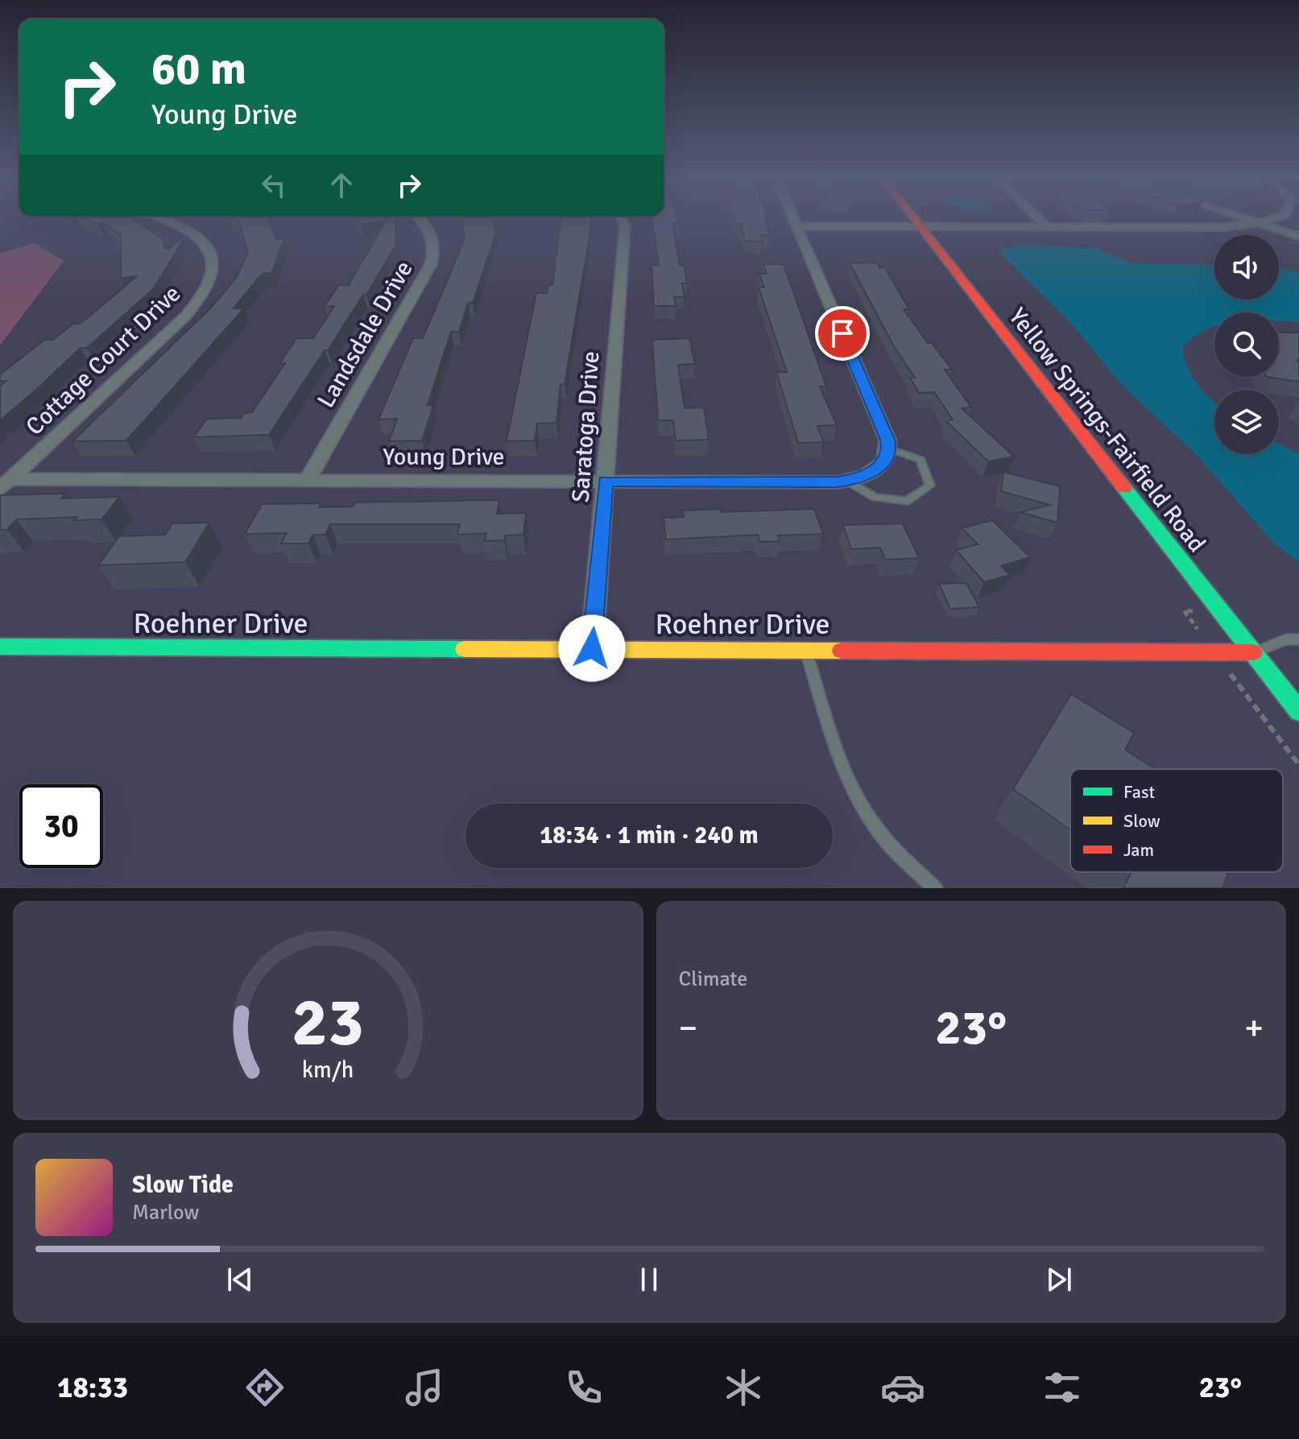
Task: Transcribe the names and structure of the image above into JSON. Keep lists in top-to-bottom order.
{
  "streets": {
    "main road": ["Yellow Springs-Fairfield Road", "Roehner Drive"],
    "street": [
      "Landsdale Drive",
      "Cottage Court Drive",
      "Saratoga Drive",
      "Young Drive"
    ]
  },
  "crossings": [
    ["Landsdale Drive", "Young Drive"],
    ["Cottage Court Drive", "Young Drive"],
    ["Saratoga Drive", "Young Drive"],
    ["Saratoga Drive", "Roehner Drive"],
    ["Yellow Springs-Fairfield Road", "Roehner Drive"]
  ],
  "legend": ["Fast", "Slow", "Jam"],
  "page": {
    "turn": ["60 m", "Young Drive"],
    "limit": "30",
    "trip": "18:34 · 1 min · 240 m",
    "tile": "Climate",
    "heat": ["−", "23°", "+"],
    "song": ["Slow Tide", "Marlow"],
    "tabs": ["18:33", "23°"],
    "gauge": ["23", "km/h"]
  }
}
